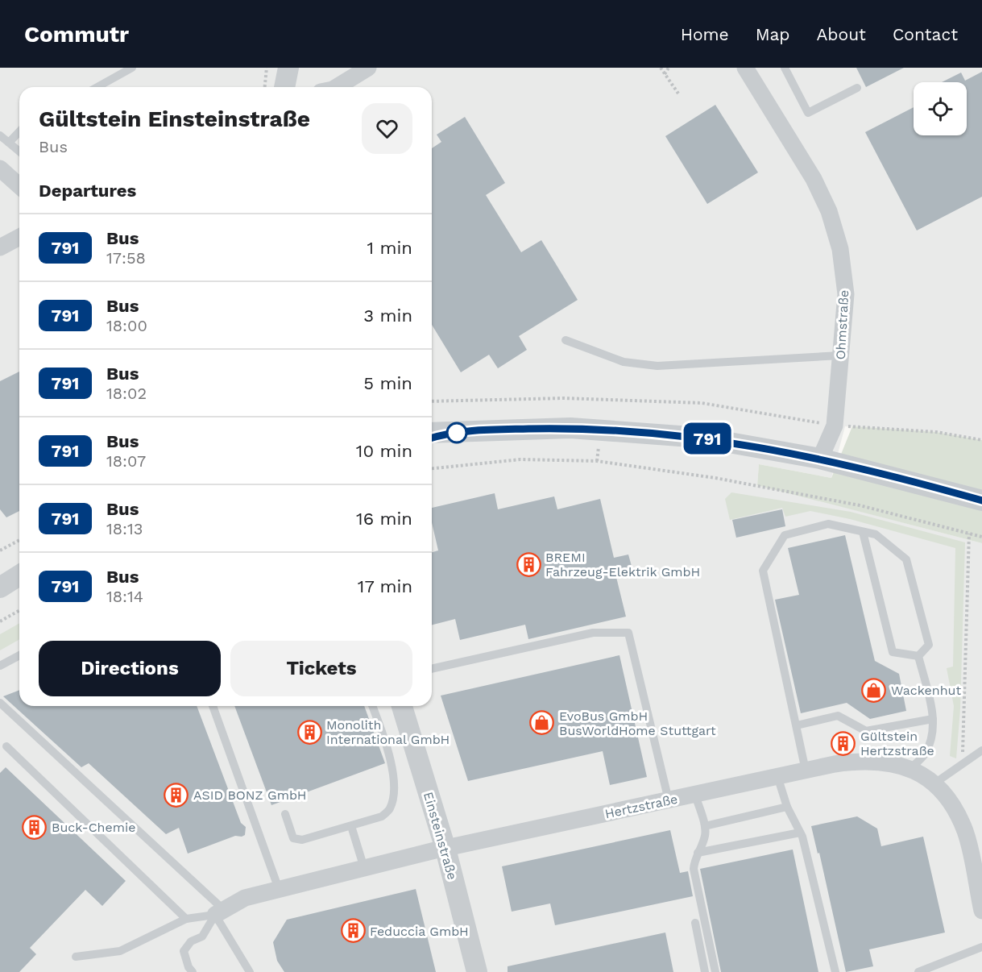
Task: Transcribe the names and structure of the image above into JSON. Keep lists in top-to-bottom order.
{
  "streets": {
    "street": ["Ohmstraße", "Hertzstraße", "Einsteinstraße"]
  },
  "crossings": [
    ["Hertzstraße", "Einsteinstraße"]
  ],
  "places": {
    "building": [
      "BREMI Fahrzeug-Elektrik GmbH",
      "Monolith International GmbH",
      "Gültstein Hertzstraße",
      "ASID BONZ GmbH",
      "Buck-Chemie",
      "Feduccia GmbH"
    ],
    "shop": ["Wackenhut", "EvoBus GmbH BusWorldHome Stuttgart"]
  },
  "lines": ["bus line 791"],
  "page": {
    "header": "Commutr",
    "nav": [
      "Home",
      "Map",
      "About",
      "Contact"
    ],
    "on_map": "791",
    "heading": [
      ["Gültstein Einsteinstraße", "Bus"],
      "Departures"
    ],
    "list": [
      {
        "mark": "791",
        "name": "Bus",
        "note": "17:58",
        "value": "1 min"
      },
      {
        "mark": "791",
        "name": "Bus",
        "note": "18:00",
        "value": "3 min"
      },
      {
        "mark": "791",
        "name": "Bus",
        "note": "18:02",
        "value": "5 min"
      },
      {
        "mark": "791",
        "name": "Bus",
        "note": "18:07",
        "value": "10 min"
      },
      {
        "mark": "791",
        "name": "Bus",
        "note": "18:13",
        "value": "16 min"
      },
      {
        "mark": "791",
        "name": "Bus",
        "note": "18:14",
        "value": "17 min"
      }
    ],
    "buttons": ["Directions", "Tickets"]
  }
}
